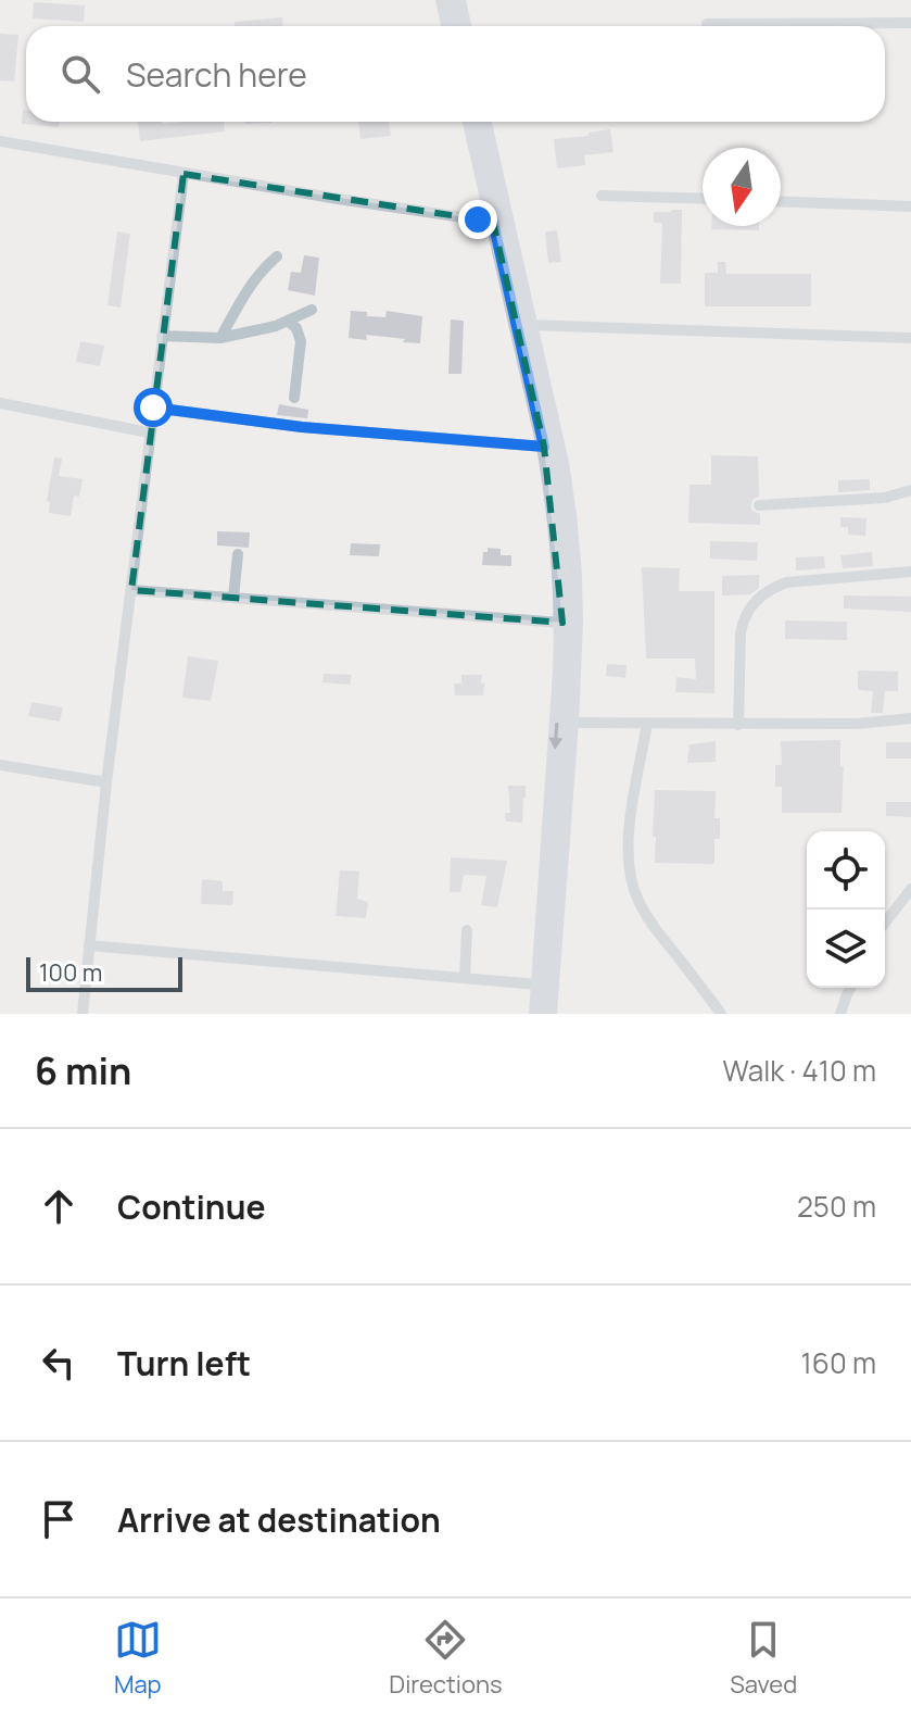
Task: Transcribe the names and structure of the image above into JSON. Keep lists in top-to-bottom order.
{
  "scale_bar": "100 m",
  "north": "bottom",
  "page": {
    "search": "Search here",
    "scale": "100 m",
    "heading": ["6 min", "Walk · 410 m"],
    "list": [
      ["Continue", "250 m"],
      ["Turn left", "160 m"],
      "Arrive at destination"
    ],
    "nav": ["Map", "Directions", "Saved"]
  }
}
